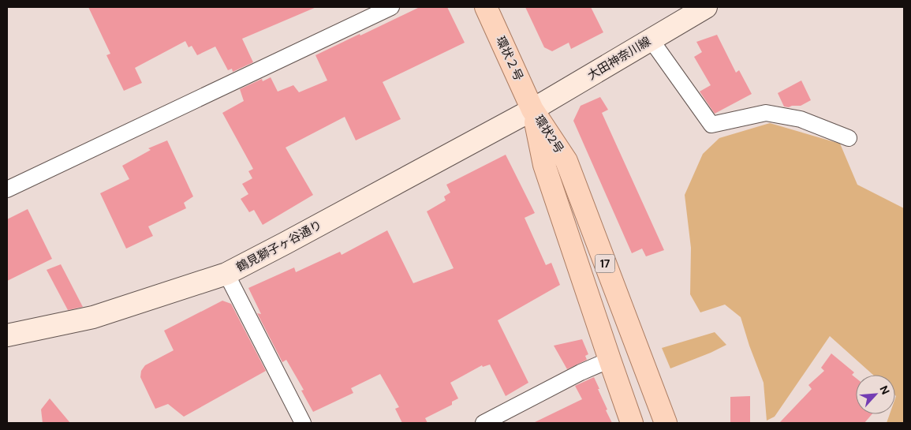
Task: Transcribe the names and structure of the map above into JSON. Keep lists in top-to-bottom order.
{
  "streets": {
    "main road": [
      "環状２号",
      "大田神奈川線",
      "環状2号",
      "鶴見獅子ヶ谷通り",
      "17"
    ]
  },
  "crossings": [
    ["環状２号", "大田神奈川線"],
    ["環状２号", "環状2号"],
    ["環状２号", "鶴見獅子ヶ谷通り"],
    ["大田神奈川線", "環状2号"],
    ["大田神奈川線", "鶴見獅子ヶ谷通り"],
    ["環状2号", "鶴見獅子ヶ谷通り"]
  ],
  "north": "top right"
}
